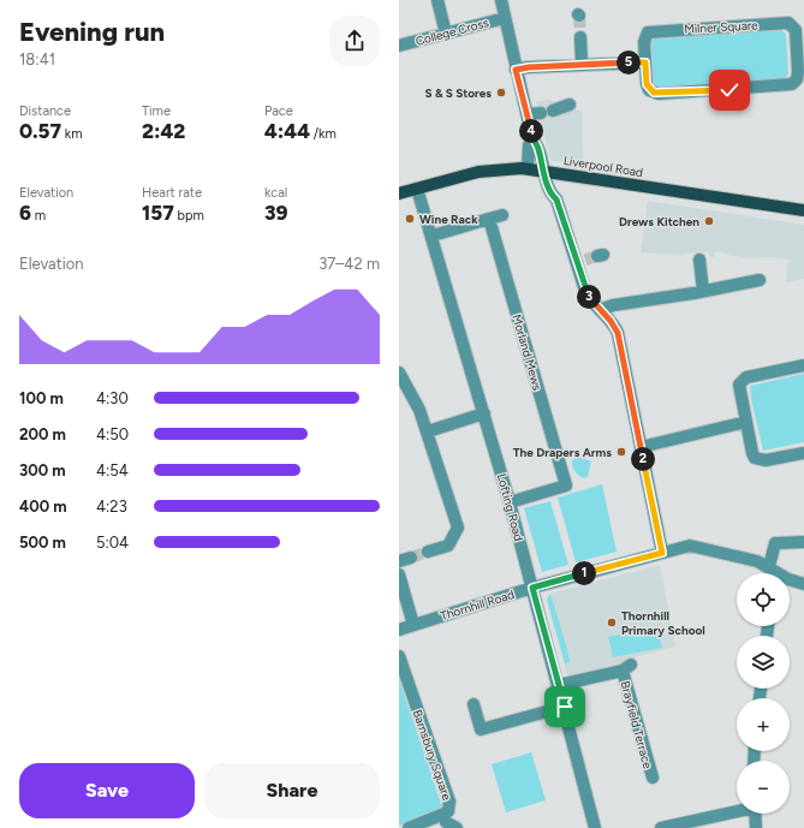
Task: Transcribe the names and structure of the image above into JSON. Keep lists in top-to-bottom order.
{
  "streets": {
    "main road": ["Liverpool Road"],
    "street": [
      "Milner Square",
      "College Cross",
      "Morland Mews",
      "Lofting Road",
      "Thornhill Road",
      "Brayfield Terrace",
      "Barnsbury Square"
    ]
  },
  "crossings": [
    ["Liverpool Road", "Lofting Road"],
    ["Morland Mews", "Lofting Road"],
    ["Lofting Road", "Thornhill Road"],
    ["Lofting Road", "Brayfield Terrace"]
  ],
  "places": [
    "S & S Stores",
    "Wine Rack",
    "Drews Kitchen",
    "The Drapers Arms",
    "Thornhill Primary School"
  ],
  "page": {
    "heading": ["Evening run", "18:41"],
    "pins": [
      "5",
      "4",
      "3",
      "2",
      "1"
    ],
    "stats": [
      ["Distance", "0.57 km"],
      ["Time", "2:42"],
      ["Pace", "4:44 /km"],
      ["Elevation", "6 m"],
      ["Heart rate", "157 bpm"],
      ["kcal", "39"]
    ],
    "chart": ["Elevation", "37–42 m"],
    "list": [
      {
        "name": "100 m",
        "note": "4:30"
      },
      {
        "name": "200 m",
        "note": "4:50"
      },
      {
        "name": "300 m",
        "note": "4:54"
      },
      {
        "name": "400 m",
        "note": "4:23"
      },
      {
        "name": "500 m",
        "note": "5:04"
      }
    ],
    "map_buttons": ["+", "−"],
    "buttons": ["Save", "Share"]
  }
}
